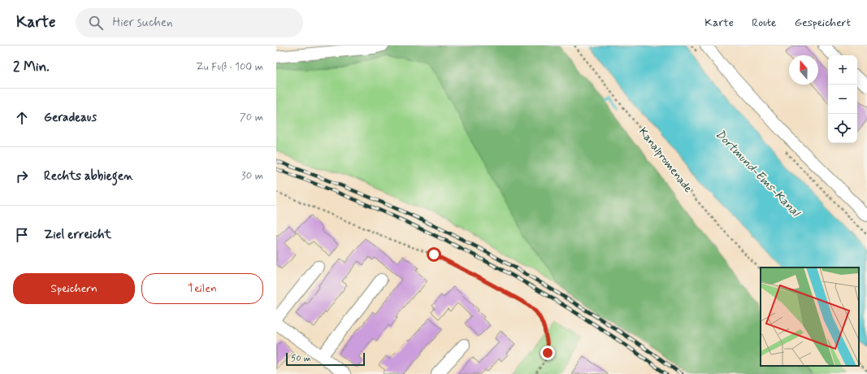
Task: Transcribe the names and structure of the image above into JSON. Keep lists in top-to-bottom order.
{
  "streets": {
    "path": ["Kanalpromenade"]
  },
  "water": ["Dortmund-Ems-Kanal"],
  "scale_bar": "50 m",
  "north": "top",
  "page": {
    "header": "Karte",
    "search": "Hier suchen",
    "nav": ["Karte", "Route", "Gespeichert"],
    "heading": ["2 Min.", "Zu Fuß · 100 m"],
    "map_buttons": ["+", "−"],
    "list": [
      ["Geradeaus", "70 m"],
      ["Rechts abbiegen", "30 m"],
      "Ziel erreicht"
    ],
    "buttons": ["Speichern", "Teilen"],
    "scale": "50 m"
  }
}
